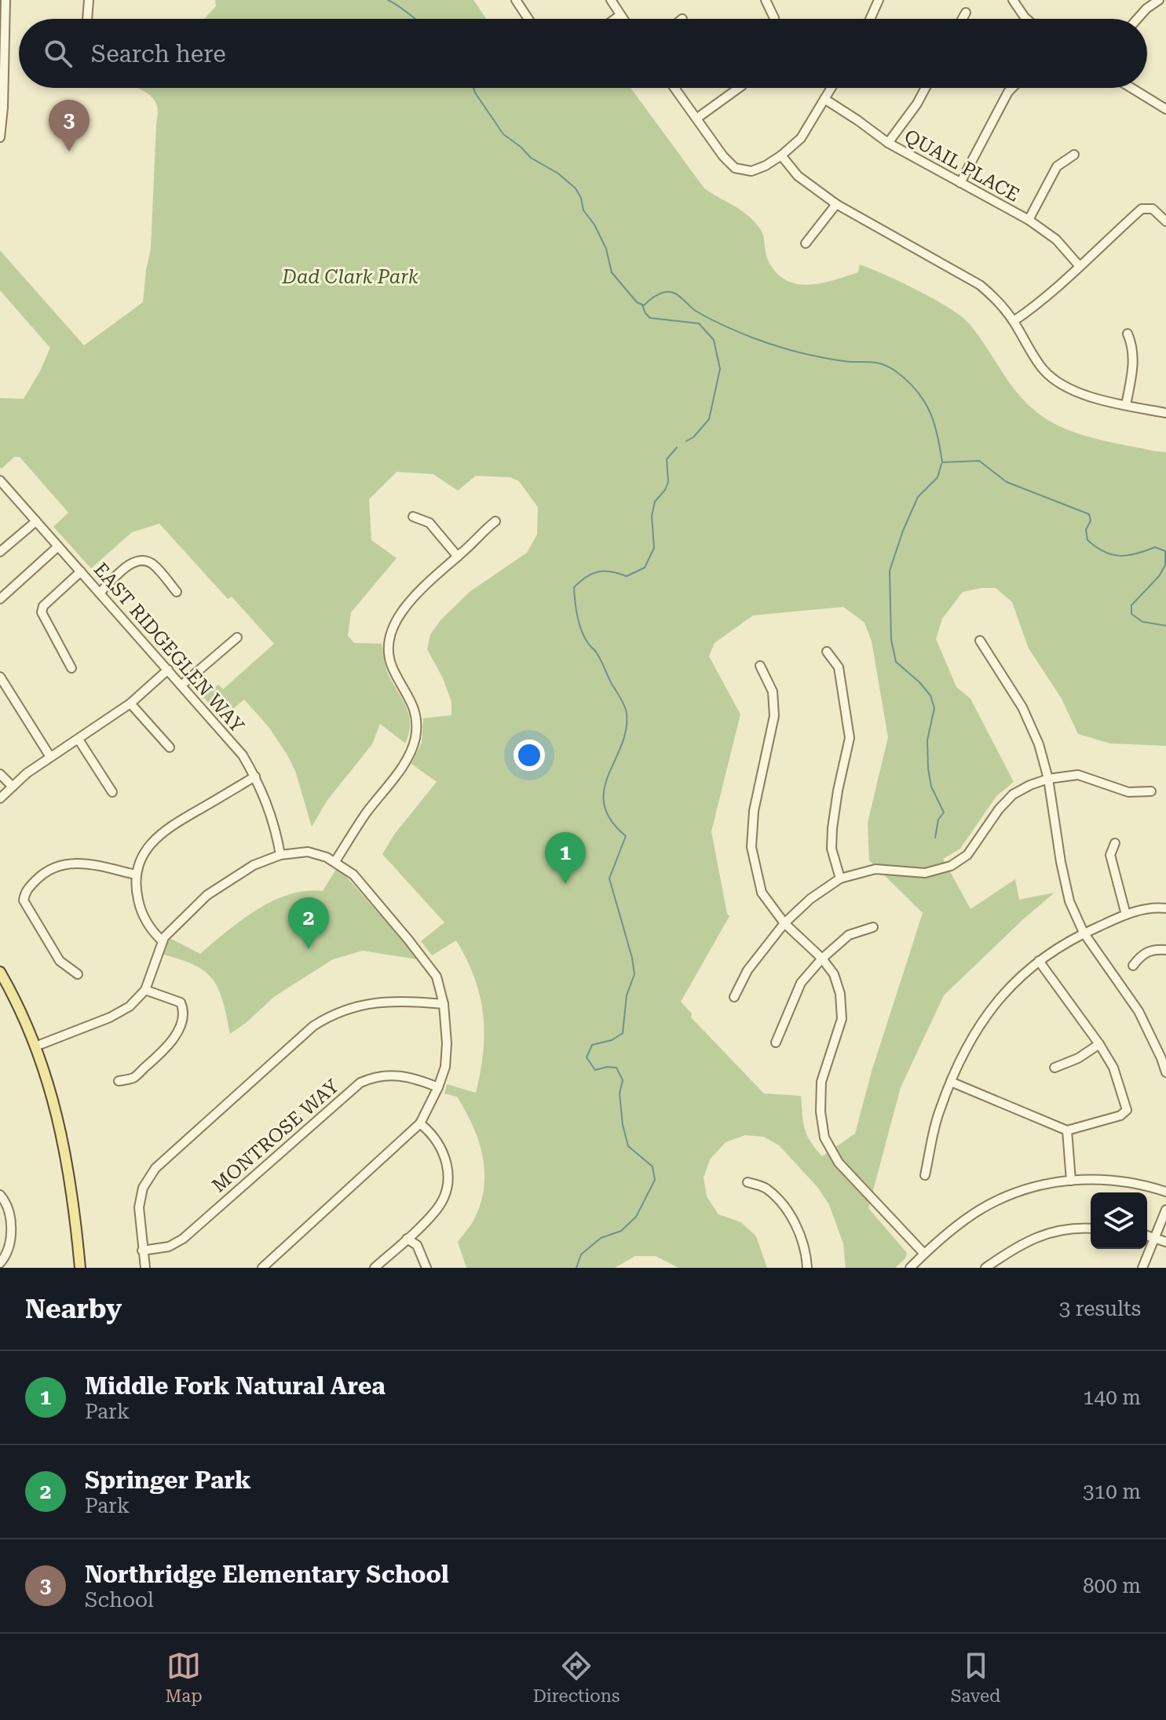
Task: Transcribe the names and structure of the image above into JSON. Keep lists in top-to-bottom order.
{
  "streets": {
    "street": ["QUAIL PLACE", "EAST RIDGEGLEN WAY", "MONTROSE WAY"]
  },
  "parks": ["Dad Clark Park"],
  "page": {
    "search": "Search here",
    "pins": ["3", "1", "2"],
    "heading": ["Nearby", "3 results"],
    "list": [
      {
        "mark": "1",
        "name": "Middle Fork Natural Area",
        "note": "Park",
        "value": "140 m"
      },
      {
        "mark": "2",
        "name": "Springer Park",
        "note": "Park",
        "value": "310 m"
      },
      {
        "mark": "3",
        "name": "Northridge Elementary School",
        "note": "School",
        "value": "800 m"
      }
    ],
    "nav": ["Map", "Directions", "Saved"]
  }
}
